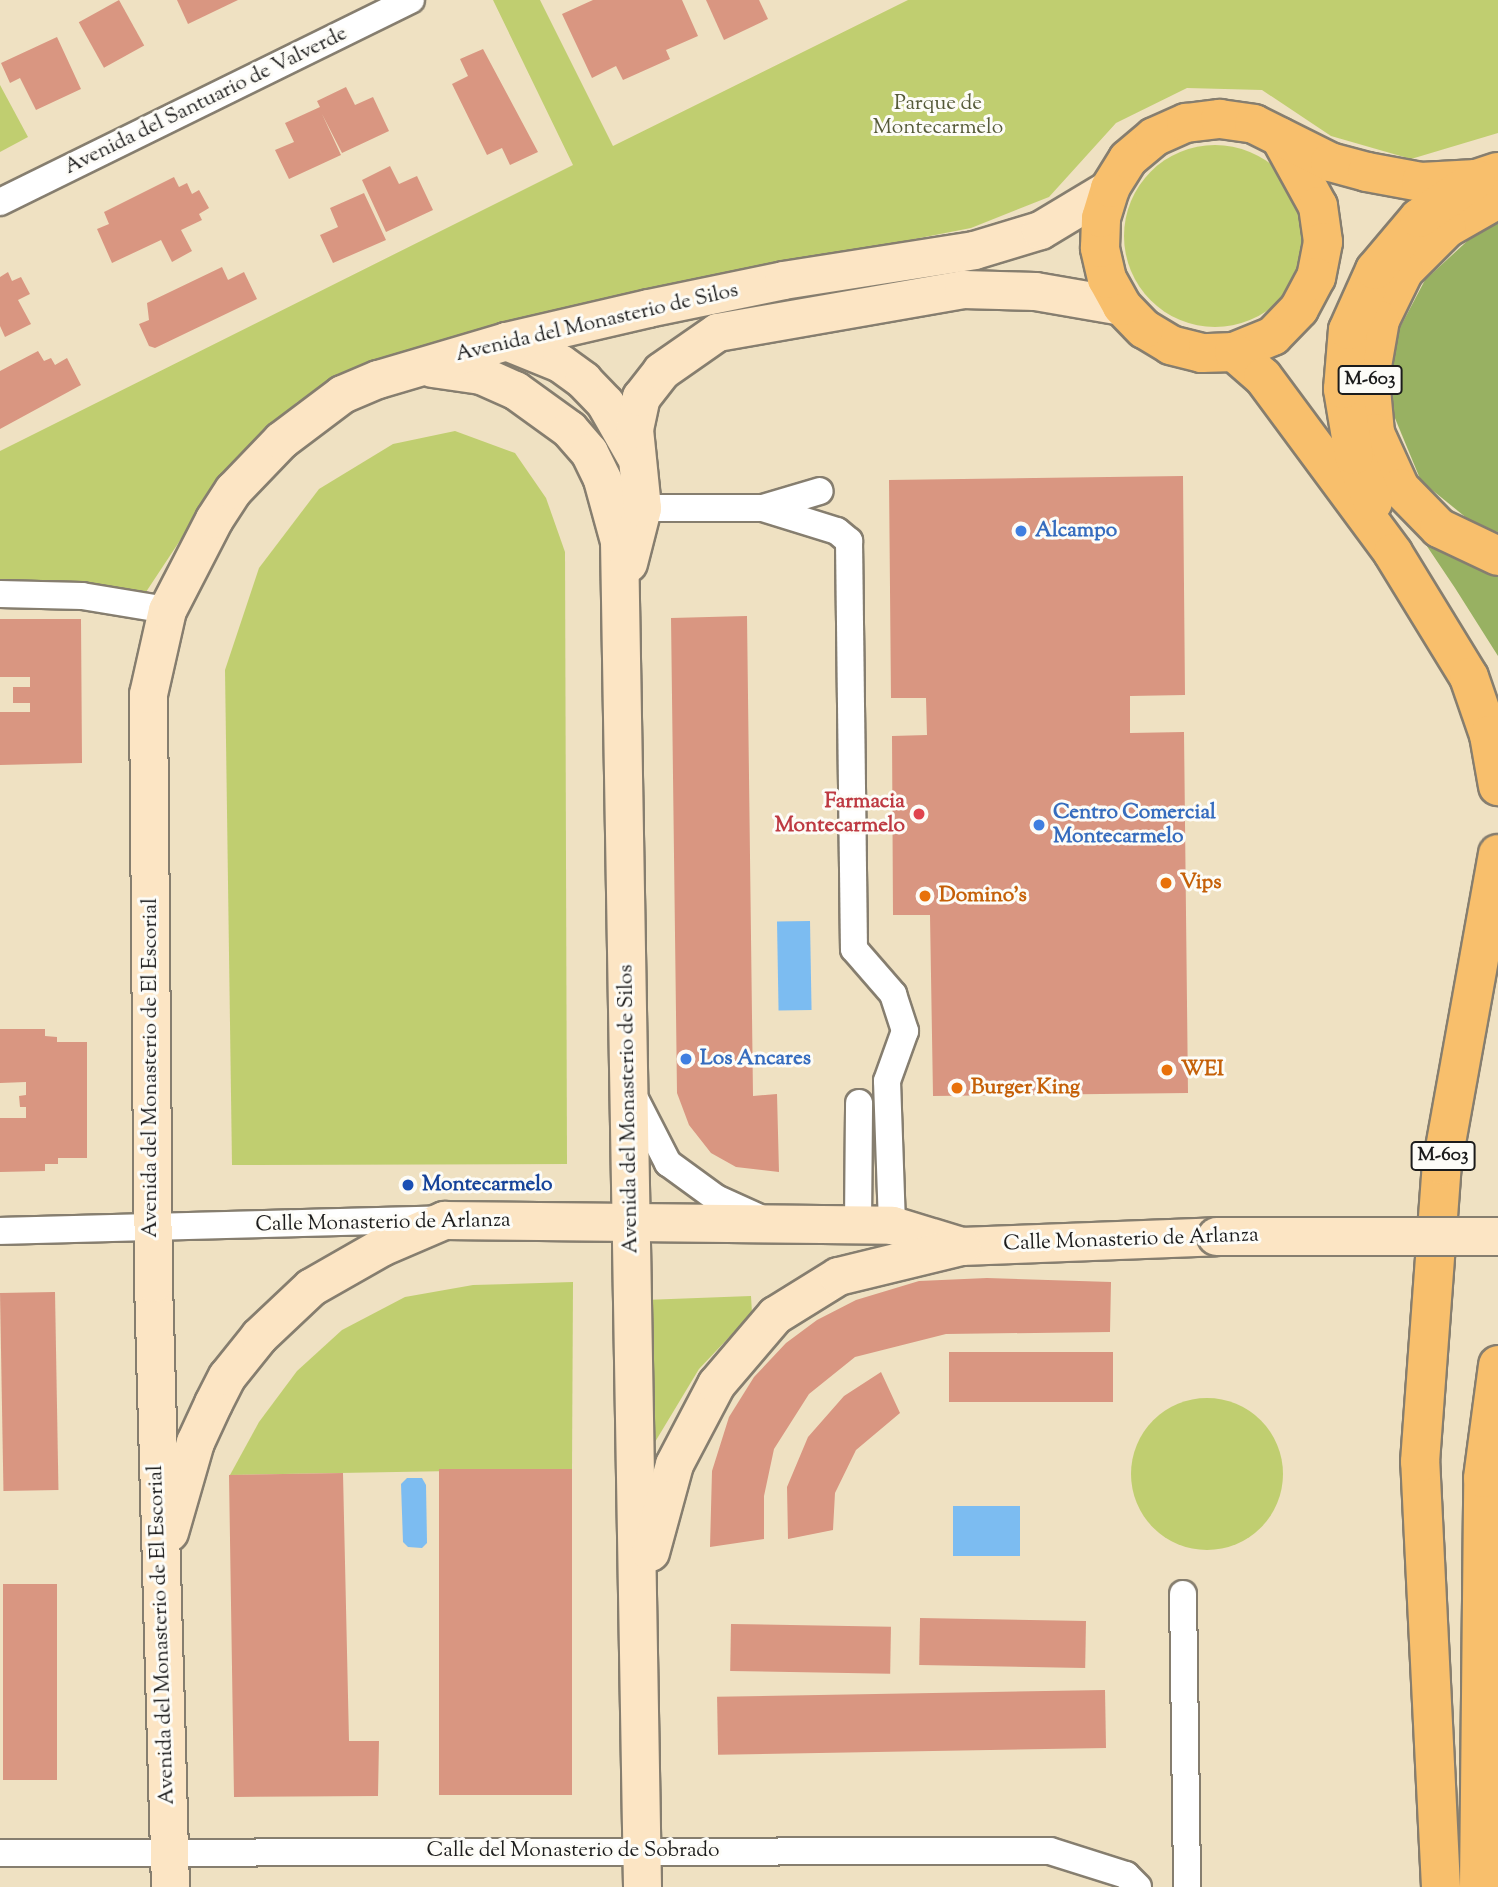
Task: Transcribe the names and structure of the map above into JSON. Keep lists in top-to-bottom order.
{
  "streets": {
    "main road": ["M-603"],
    "street": [
      "Avenida del Santuario de Valverde",
      "Avenida del Monasterio de Silos",
      "Avenida del Monasterio de El Escorial",
      "Calle Monasterio de Arlanza",
      "Calle del Monasterio de Sobrado"
    ]
  },
  "crossings": [
    ["Avenida del Monasterio de Silos", "Avenida del Monasterio de El Escorial"],
    ["Avenida del Monasterio de Silos", "Calle Monasterio de Arlanza"],
    ["Avenida del Monasterio de Silos", "Calle del Monasterio de Sobrado"],
    ["Avenida del Monasterio de El Escorial", "Calle Monasterio de Arlanza"],
    ["Avenida del Monasterio de El Escorial", "Calle del Monasterio de Sobrado"]
  ],
  "parks": ["Parque de Montecarmelo"],
  "places": [
    "Alcampo",
    "Farmacia Montecarmelo",
    "Centro Comercial Montecarmelo",
    "Vips",
    "Domino's",
    "Los Ancares",
    "WEI",
    "Burger King",
    "Montecarmelo"
  ]
}
